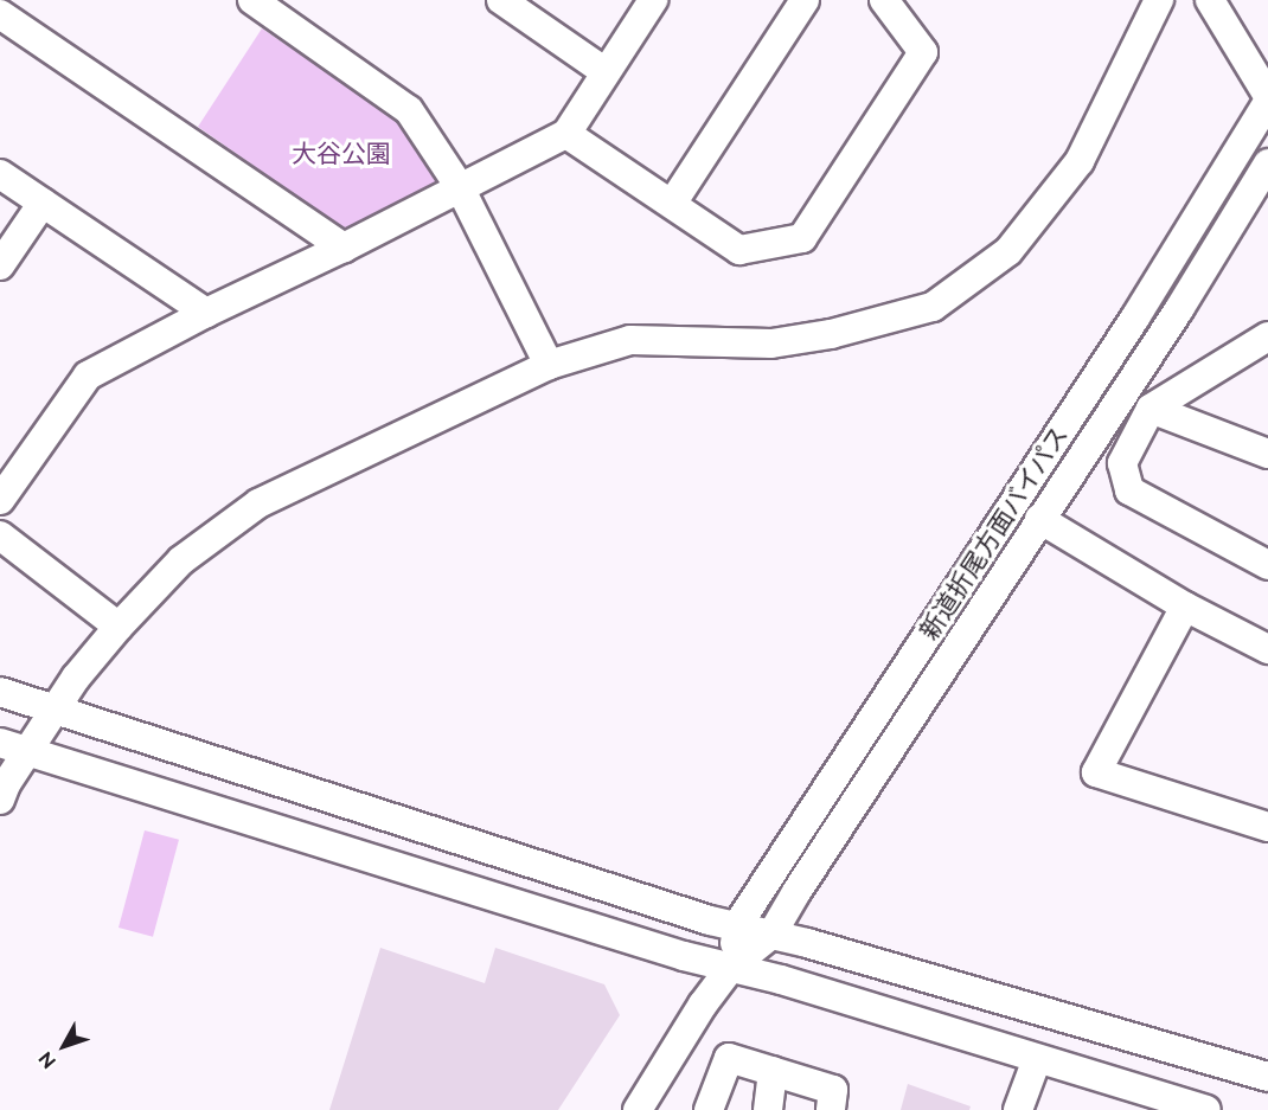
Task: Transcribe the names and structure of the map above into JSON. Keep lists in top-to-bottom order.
{
  "streets": {
    "street": ["新道折尾方面バイパス"]
  },
  "parks": ["大谷公園"],
  "north": "bottom left"
}
